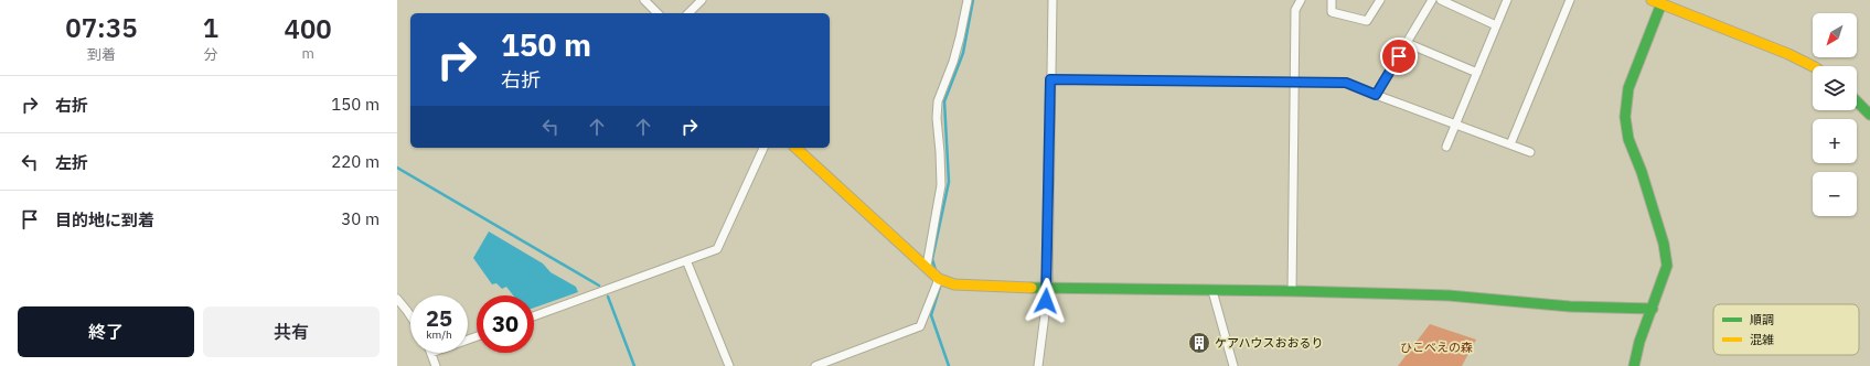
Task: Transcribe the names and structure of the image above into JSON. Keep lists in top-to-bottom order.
{
  "parks": ["ひこべえの森"],
  "places": {
    "building": ["ケアハウスおおるり"]
  },
  "legend": ["順調", "混雑"],
  "north": "bottom left",
  "page": {
    "eta": [
      "07:35",
      "到着",
      "1",
      "分",
      "400",
      "m"
    ],
    "map_buttons": ["+", "−"],
    "turn": ["150 m", "右折"],
    "list": [
      {
        "name": "右折",
        "value": "150 m"
      },
      {
        "name": "左折",
        "value": "220 m"
      },
      {
        "name": "目的地に到着",
        "value": "30 m"
      }
    ],
    "speed": "25 km/h",
    "limit": "30",
    "buttons": ["終了", "共有"]
  }
}
